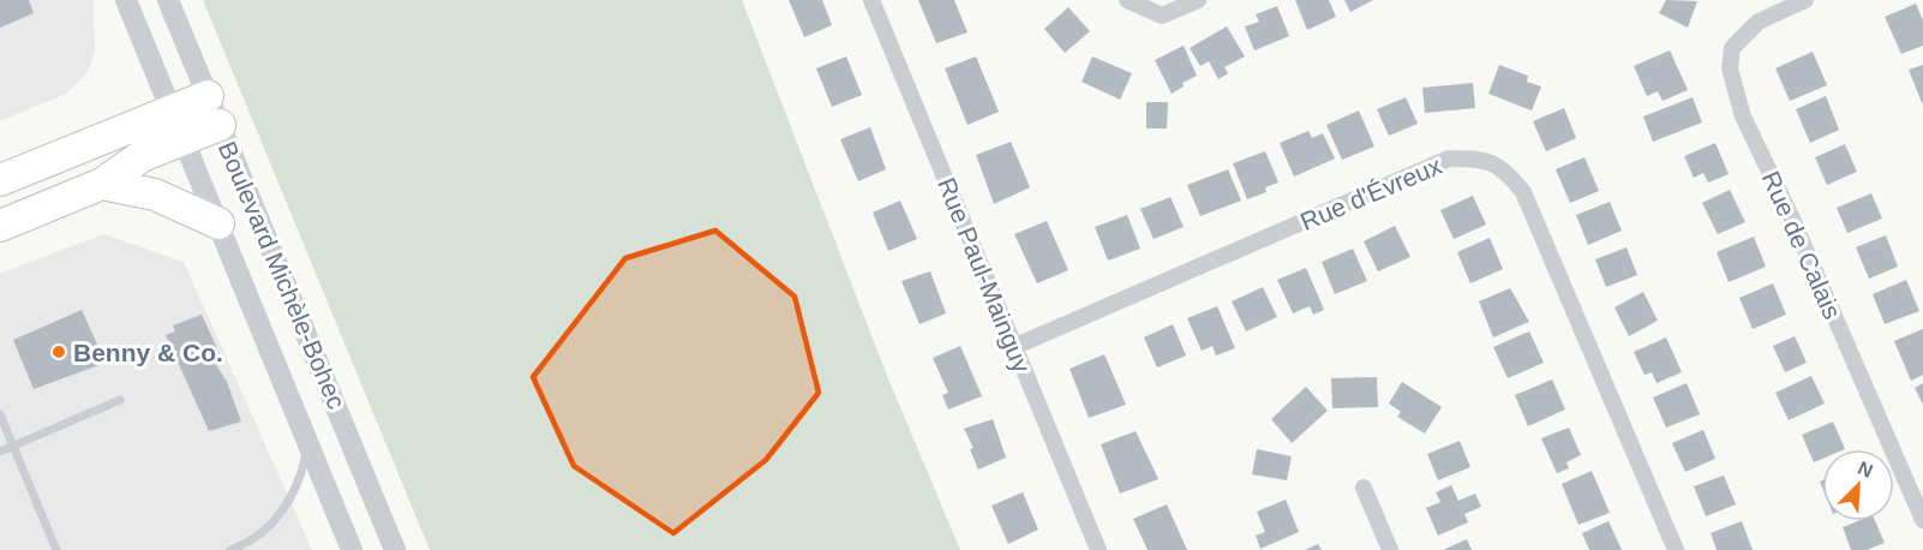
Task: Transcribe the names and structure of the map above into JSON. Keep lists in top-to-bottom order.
{
  "streets": {
    "street": [
      "Rue d'Évreux",
      "Rue de Calais",
      "Boulevard Michèle-Bohec",
      "Rue Paul-Mainguy"
    ]
  },
  "crossings": [
    ["Rue d'Évreux", "Rue Paul-Mainguy"]
  ],
  "places": ["Benny & Co."],
  "north": "top right"
}
